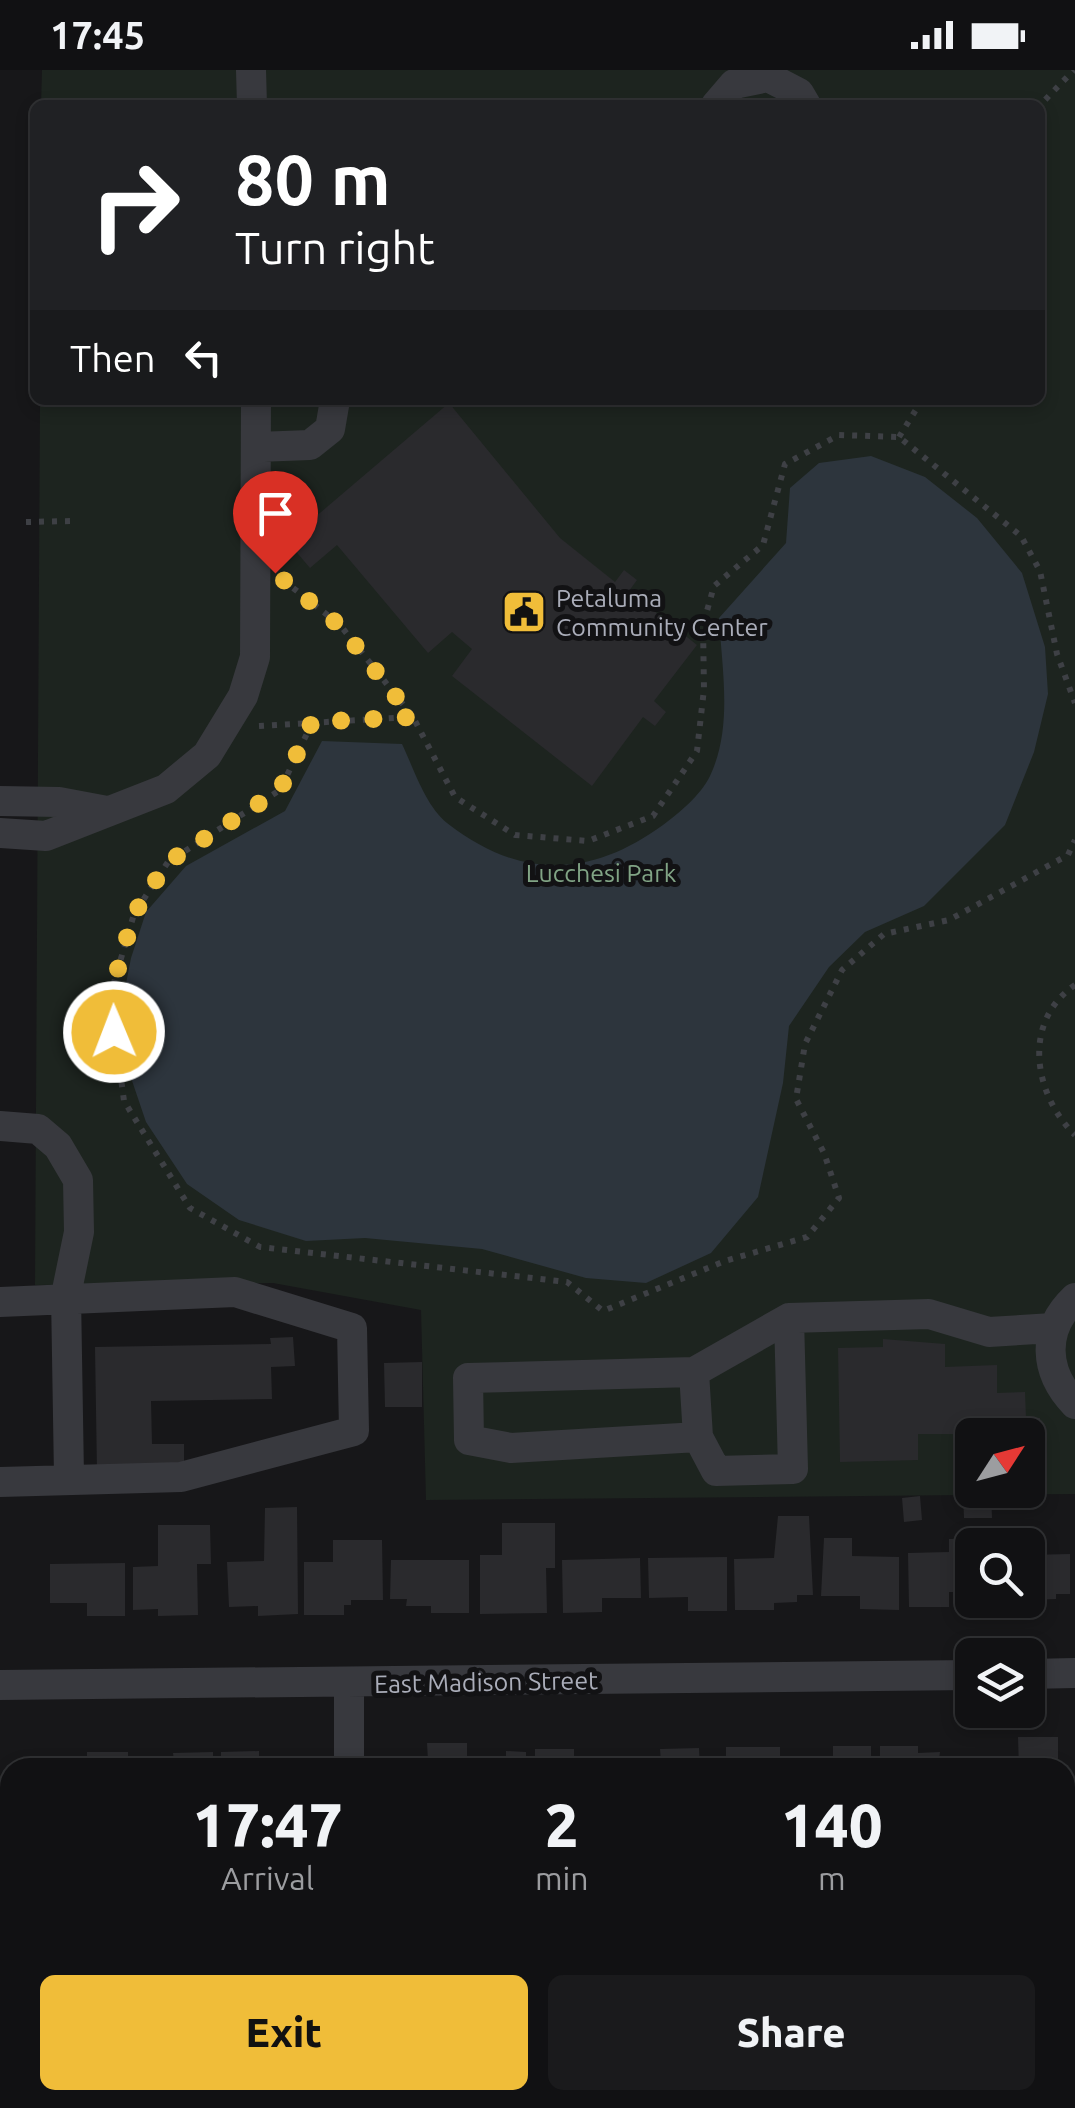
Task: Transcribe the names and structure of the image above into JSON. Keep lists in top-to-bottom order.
{
  "streets": {
    "street": ["East Madison Street"]
  },
  "parks": ["Lucchesi Park"],
  "places": {
    "public building": ["Petaluma Community Center"]
  },
  "north": "top right",
  "page": {
    "status": "17:45",
    "turn": ["80 m", "Turn right"],
    "then": "Then",
    "eta": [
      "17:47",
      "Arrival",
      "2",
      "min",
      "140",
      "m"
    ],
    "buttons": ["Exit", "Share"]
  }
}
